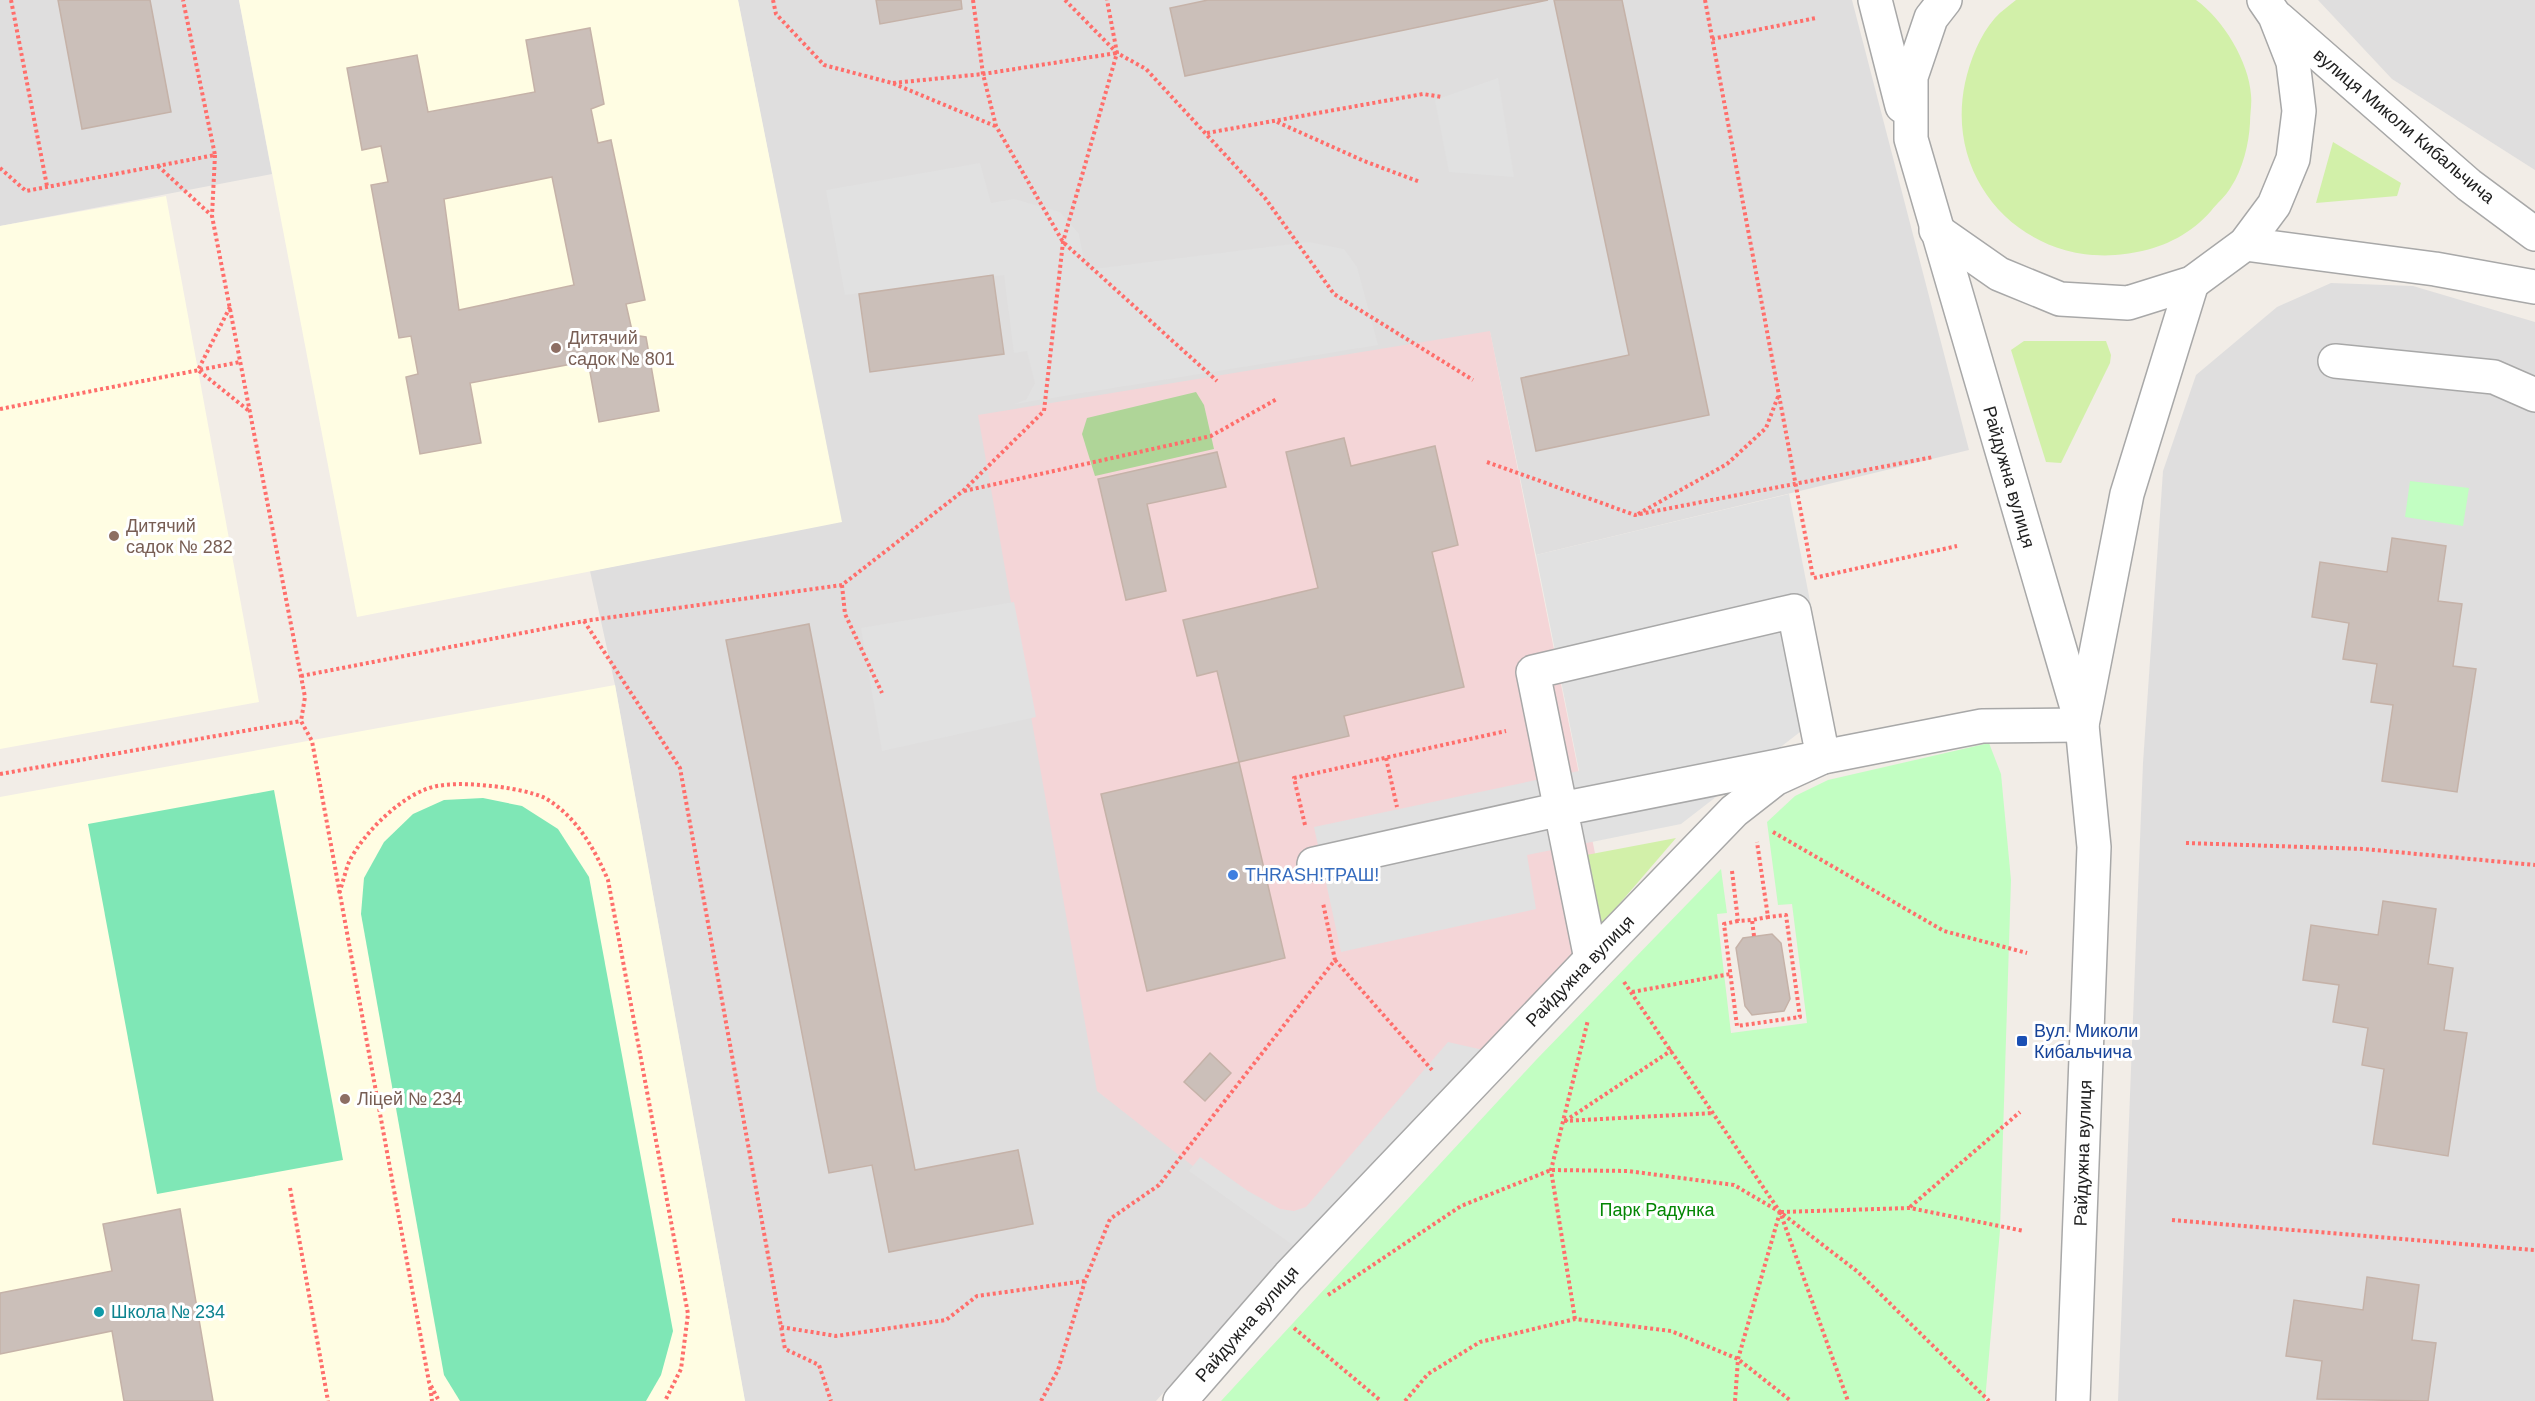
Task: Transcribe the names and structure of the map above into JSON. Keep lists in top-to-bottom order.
{
  "streets": {
    "street": ["вулиця Миколи Кибальчича", "Райдужна вулиця"]
  },
  "parks": ["Парк Радунка"],
  "places": {
    "other": [
      "Дитячий садок № 801",
      "Дитячий садок № 282",
      "ТHRASH!ТРАШ!",
      "Ліцей № 234",
      "Школа № 234"
    ],
    "transit": ["Вул. Миколи Кибальчича"]
  }
}
